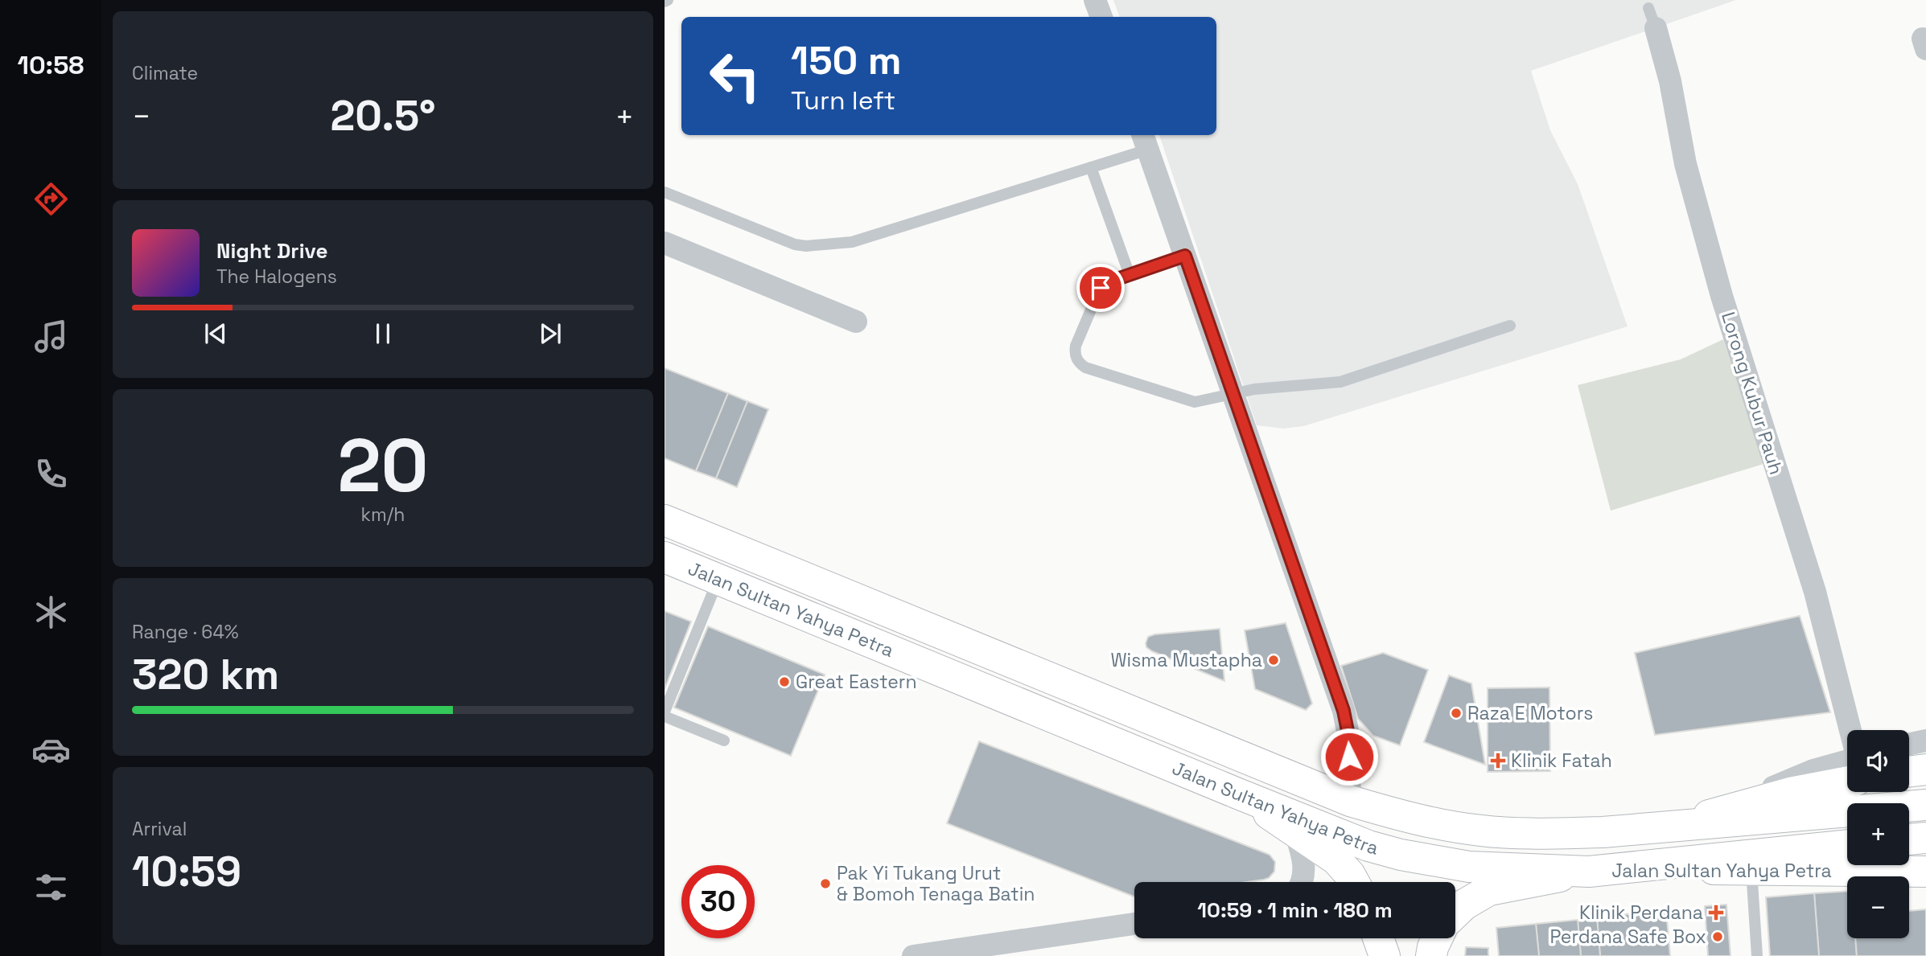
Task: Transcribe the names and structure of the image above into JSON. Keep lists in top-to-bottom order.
{
  "streets": {
    "main road": ["Jalan Sultan Yahya Petra"],
    "street": ["Lorong Kubur Pauh"]
  },
  "places": {
    "other": [
      "Wisma Mustapha",
      "Great Eastern",
      "Raza E Motors",
      "Pak Yi Tukang Urut & Bomoh Tenaga Batin",
      "Perdana Safe Box"
    ],
    "health": ["Klinik Fatah", "Klinik Perdana"]
  },
  "page": {
    "tabs": "10:58",
    "tile": [
      "Climate",
      ["20", "km/h"],
      ["Range · 64%", "320 km"],
      ["Arrival", "10:59"]
    ],
    "turn": ["150 m", "Turn left"],
    "heat": ["−", "20.5°", "+"],
    "song": ["Night Drive", "The Halogens"],
    "map_buttons": ["+", "−"],
    "limit": "30",
    "trip": "10:59 · 1 min · 180 m"
  }
}
